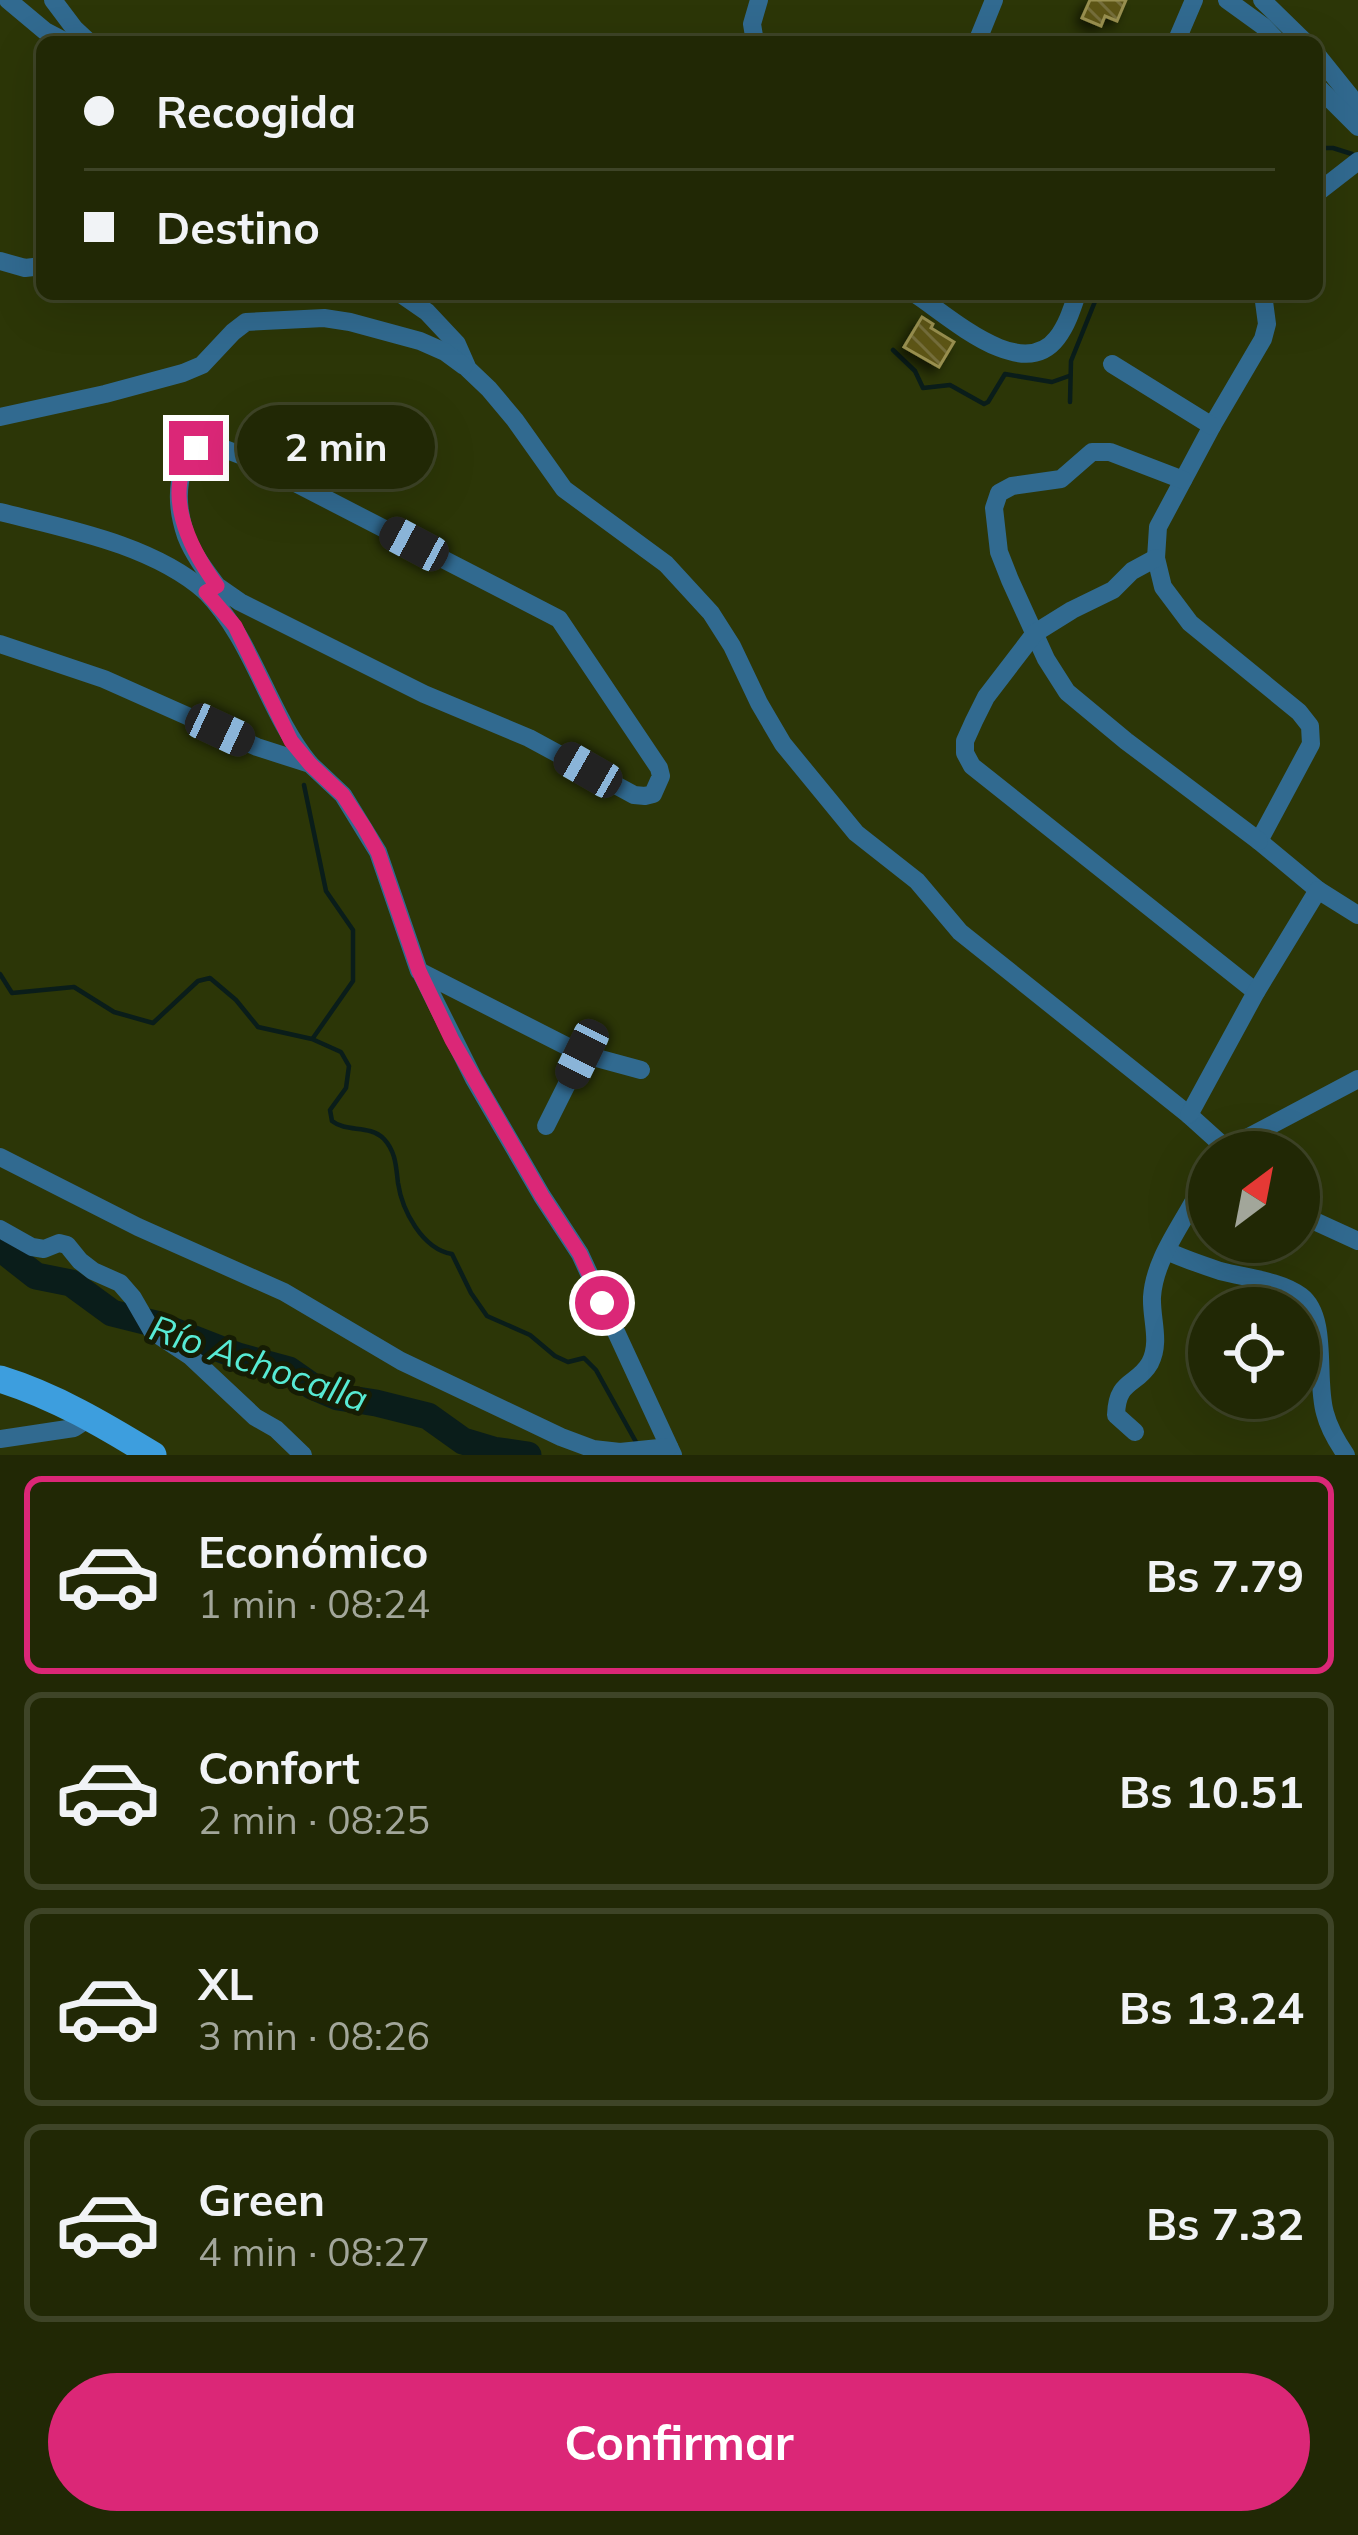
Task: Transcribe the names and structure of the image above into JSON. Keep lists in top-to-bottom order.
{
  "water": ["Río Achocalla"],
  "north": "top right",
  "page": {
    "banner": ["Recogida", "Destino"],
    "bubble": "2 min",
    "list": [
      {
        "name": "Económico",
        "note": "1 min · 08:24",
        "value": "Bs 7.79"
      },
      {
        "name": "Confort",
        "note": "2 min · 08:25",
        "value": "Bs 10.51"
      },
      {
        "name": "XL",
        "note": "3 min · 08:26",
        "value": "Bs 13.24"
      },
      {
        "name": "Green",
        "note": "4 min · 08:27",
        "value": "Bs 7.32"
      }
    ],
    "buttons": "Confirmar"
  }
}
